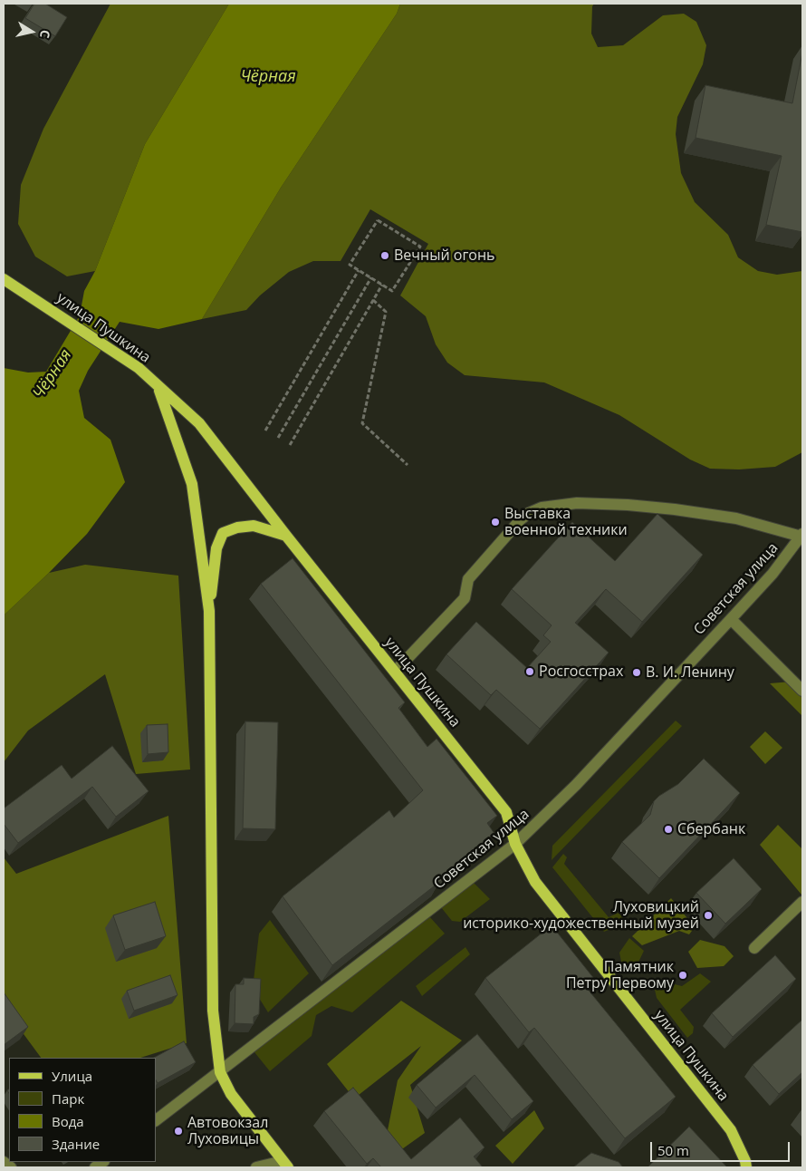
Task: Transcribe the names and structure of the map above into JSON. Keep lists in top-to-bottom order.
{
  "streets": {
    "main road": ["улица Пушкина"],
    "street": ["Советская улица"]
  },
  "crossings": [
    ["улица Пушкина", "Советская улица"]
  ],
  "water": ["Чёрная"],
  "places": [
    "Вечный огонь",
    "Выставка военной техники",
    "Росгосстрах",
    "В. И. Ленину",
    "Сбербанк",
    "Луховицкий историко-художественный музей",
    "Памятник Петру Первому",
    "Автовокзал Луховицы"
  ],
  "legend": [
    "Улица",
    "Парк",
    "Вода",
    "Здание"
  ],
  "scale_bar": "50 m",
  "north": "right"
}
